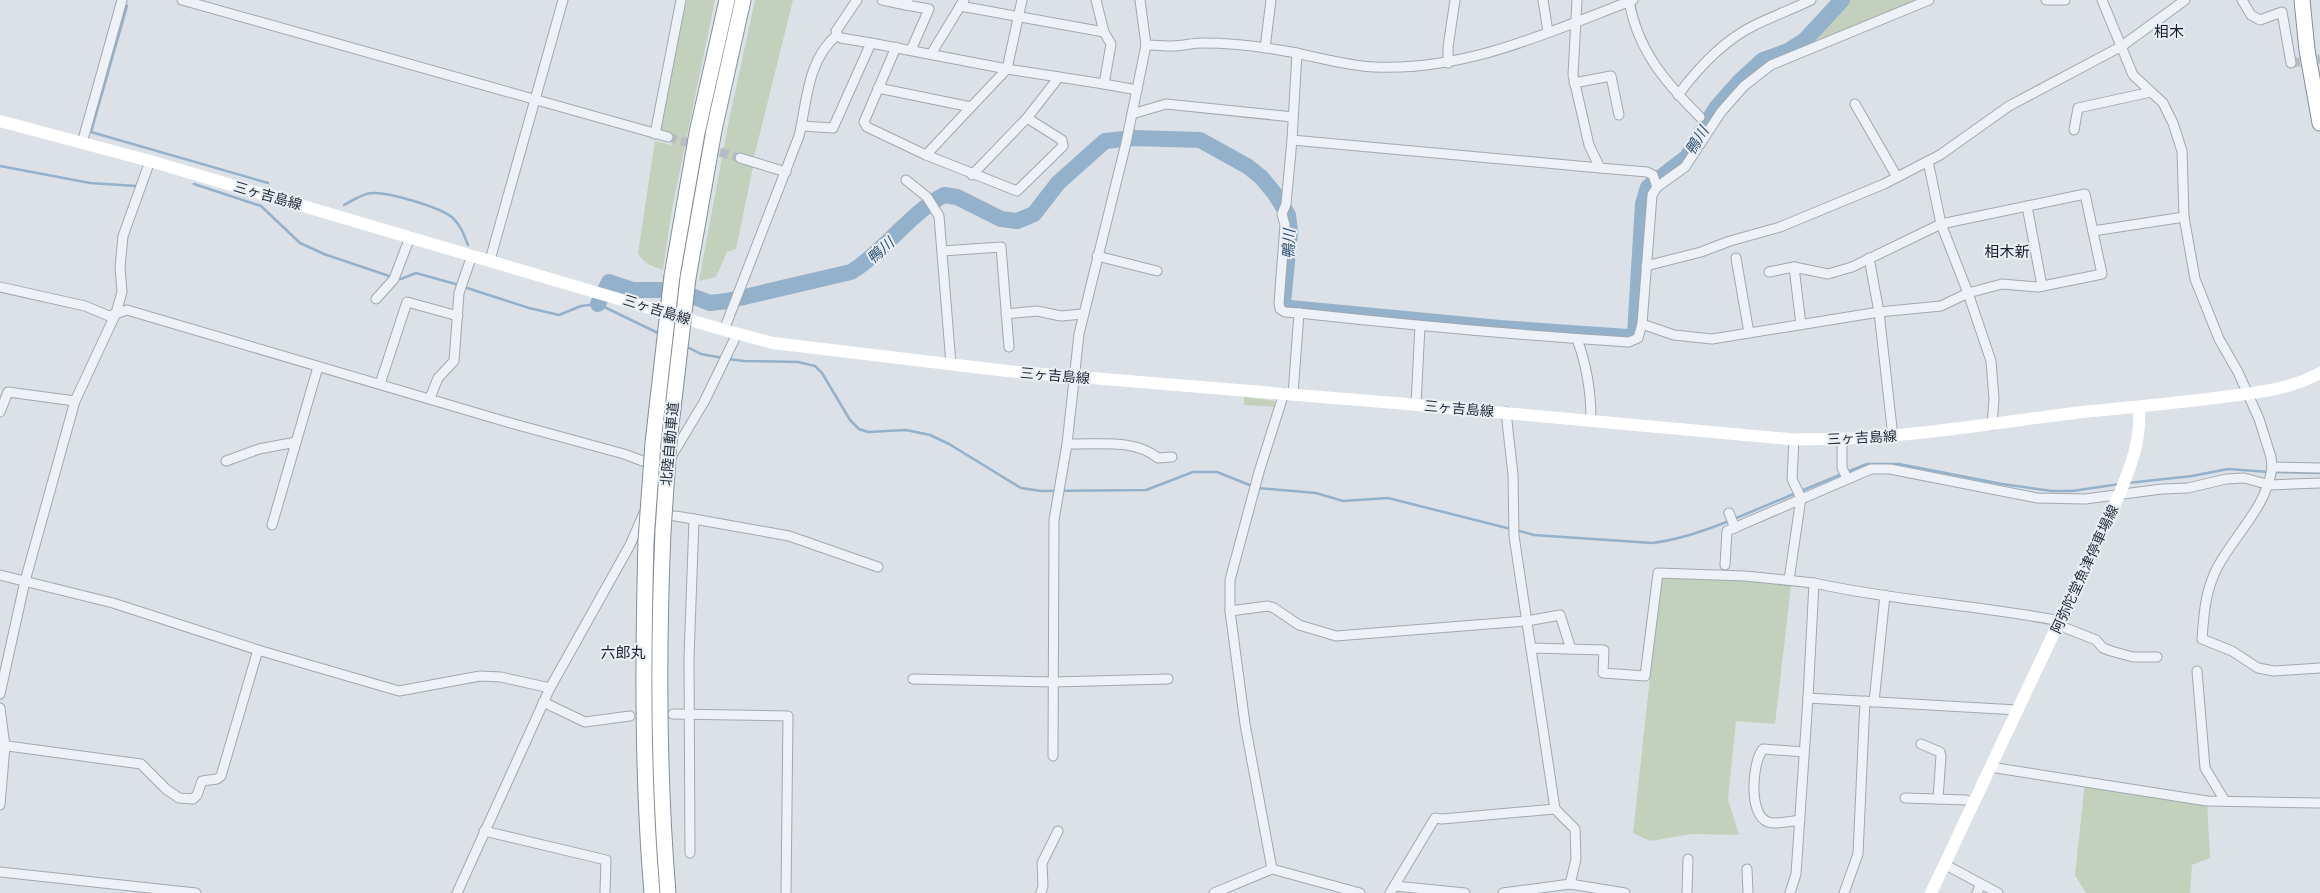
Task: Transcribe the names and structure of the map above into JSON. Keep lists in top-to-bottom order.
{
  "streets": {
    "highway": ["北陸自動車道"],
    "main road": ["三ヶ吉島線", "阿弥陀堂魚津停車場線"]
  },
  "crossings": [
    ["三ヶ吉島線", "阿弥陀堂魚津停車場線"]
  ],
  "districts": ["相木", "相木新", "六郎丸"],
  "water": ["鴨川"]
}
